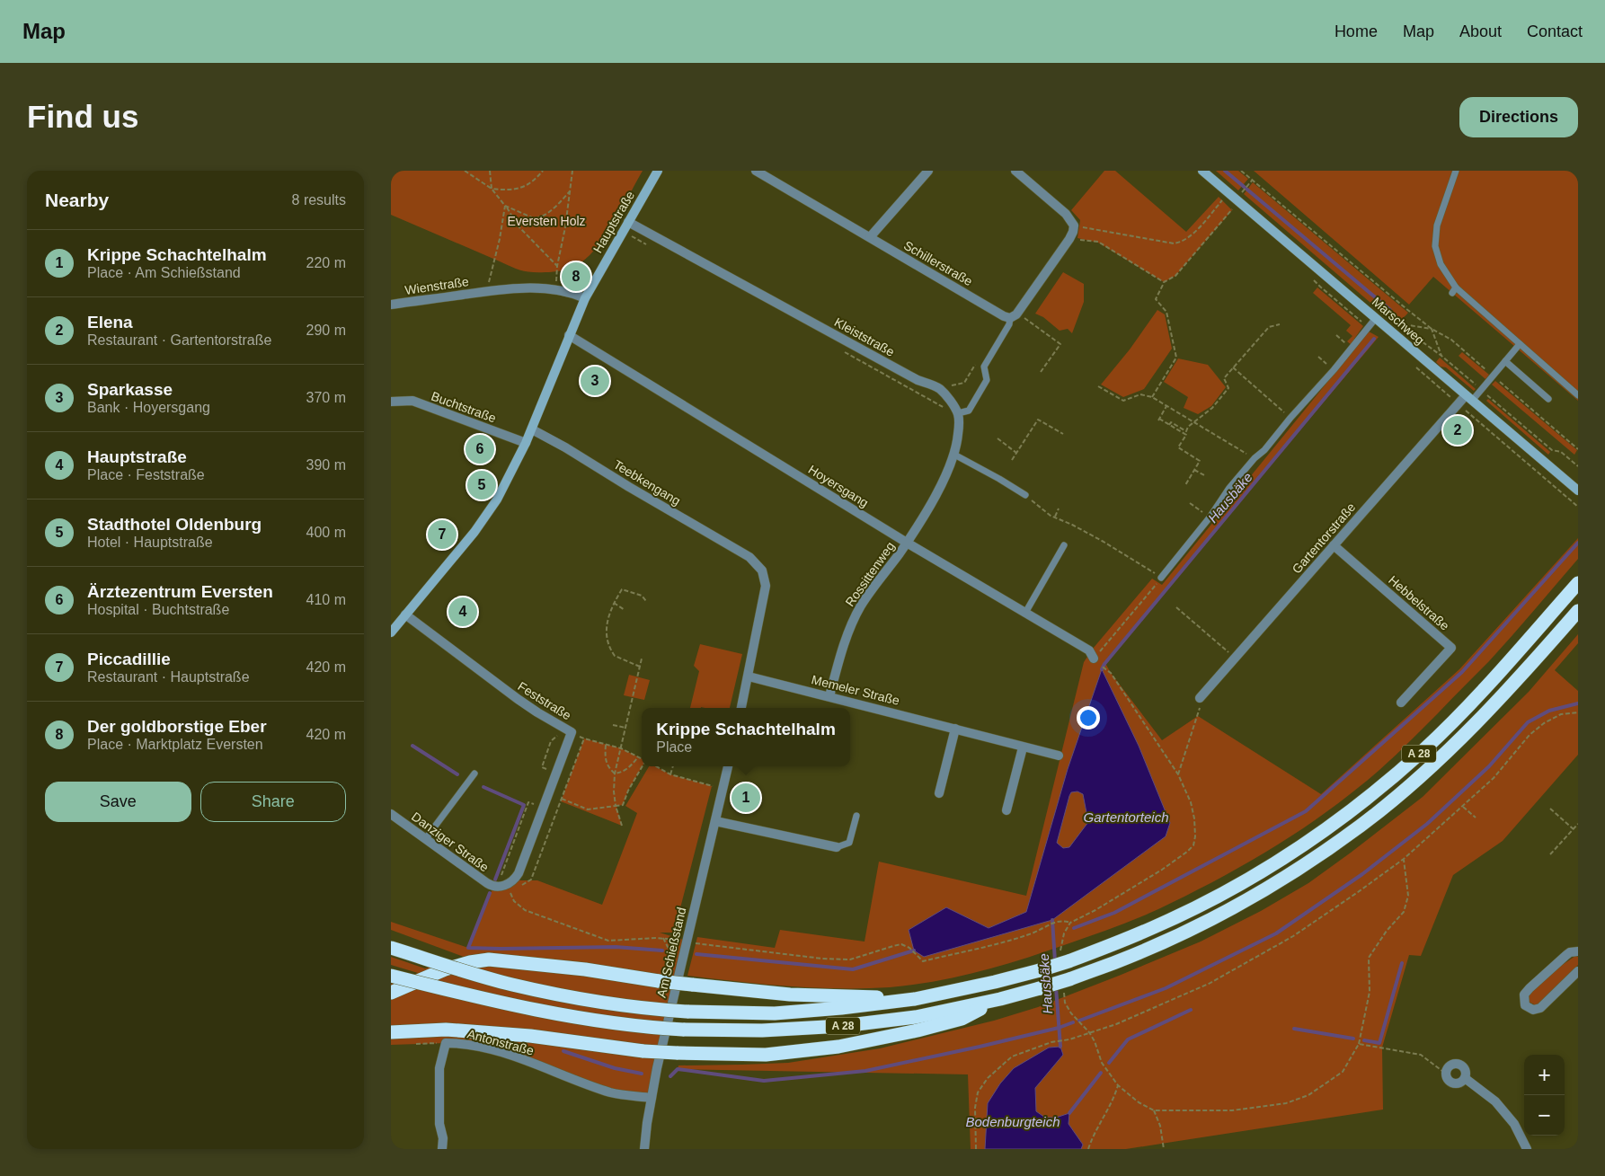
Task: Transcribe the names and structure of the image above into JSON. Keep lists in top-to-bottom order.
{
  "streets": {
    "highway": ["A 28"],
    "street": [
      "Hauptstraße",
      "Schillerstraße",
      "Wienstraße",
      "Marschweg",
      "Kleiststraße",
      "Buchtstraße",
      "Teebkengang",
      "Hoyersgang",
      "Gartentorstraße",
      "Rossittenweg",
      "Hebbelstraße",
      "Memeler Straße",
      "Feststraße",
      "Danziger Straße",
      "Am Schießstand",
      "Antonstraße"
    ]
  },
  "crossings": [
    ["Hauptstraße", "Wienstraße"],
    ["Hauptstraße", "Kleiststraße"],
    ["Hauptstraße", "Buchtstraße"],
    ["Hauptstraße", "Teebkengang"],
    ["Hauptstraße", "Hoyersgang"],
    ["Hauptstraße", "Feststraße"],
    ["Marschweg", "Gartentorstraße"],
    ["Teebkengang", "Memeler Straße"],
    ["Hoyersgang", "Rossittenweg"],
    ["Gartentorstraße", "Hebbelstraße"],
    ["Rossittenweg", "Memeler Straße"],
    ["Feststraße", "Danziger Straße"],
    ["Am Schießstand", "Antonstraße"]
  ],
  "water": ["Hausbäke", "Gartentorteich", "Bodenburgteich"],
  "parks": ["Eversten Holz"],
  "page": {
    "header": "Map",
    "nav": [
      "Home",
      "Map",
      "About",
      "Contact"
    ],
    "buttons": [
      "Directions",
      ["Save", "Share"]
    ],
    "title": "Find us",
    "heading": ["Nearby", "8 results"],
    "list": [
      {
        "mark": "1",
        "name": "Krippe Schachtelhalm",
        "note": "Place · Am Schießstand",
        "value": "220 m"
      },
      {
        "mark": "2",
        "name": "Elena",
        "note": "Restaurant · Gartentorstraße",
        "value": "290 m"
      },
      {
        "mark": "3",
        "name": "Sparkasse",
        "note": "Bank · Hoyersgang",
        "value": "370 m"
      },
      {
        "mark": "4",
        "name": "Hauptstraße",
        "note": "Place · Feststraße",
        "value": "390 m"
      },
      {
        "mark": "5",
        "name": "Stadthotel Oldenburg",
        "note": "Hotel · Hauptstraße",
        "value": "400 m"
      },
      {
        "mark": "6",
        "name": "Ärztezentrum Eversten",
        "note": "Hospital · Buchtstraße",
        "value": "410 m"
      },
      {
        "mark": "7",
        "name": "Piccadillie",
        "note": "Restaurant · Hauptstraße",
        "value": "420 m"
      },
      {
        "mark": "8",
        "name": "Der goldborstige Eber",
        "note": "Place · Marktplatz Eversten",
        "value": "420 m"
      }
    ],
    "pins": [
      "8",
      "3",
      "2",
      "6",
      "5",
      "7",
      "4",
      "1"
    ],
    "popup": ["Krippe Schachtelhalm", "Place"],
    "map_buttons": ["+", "−"]
  }
}
